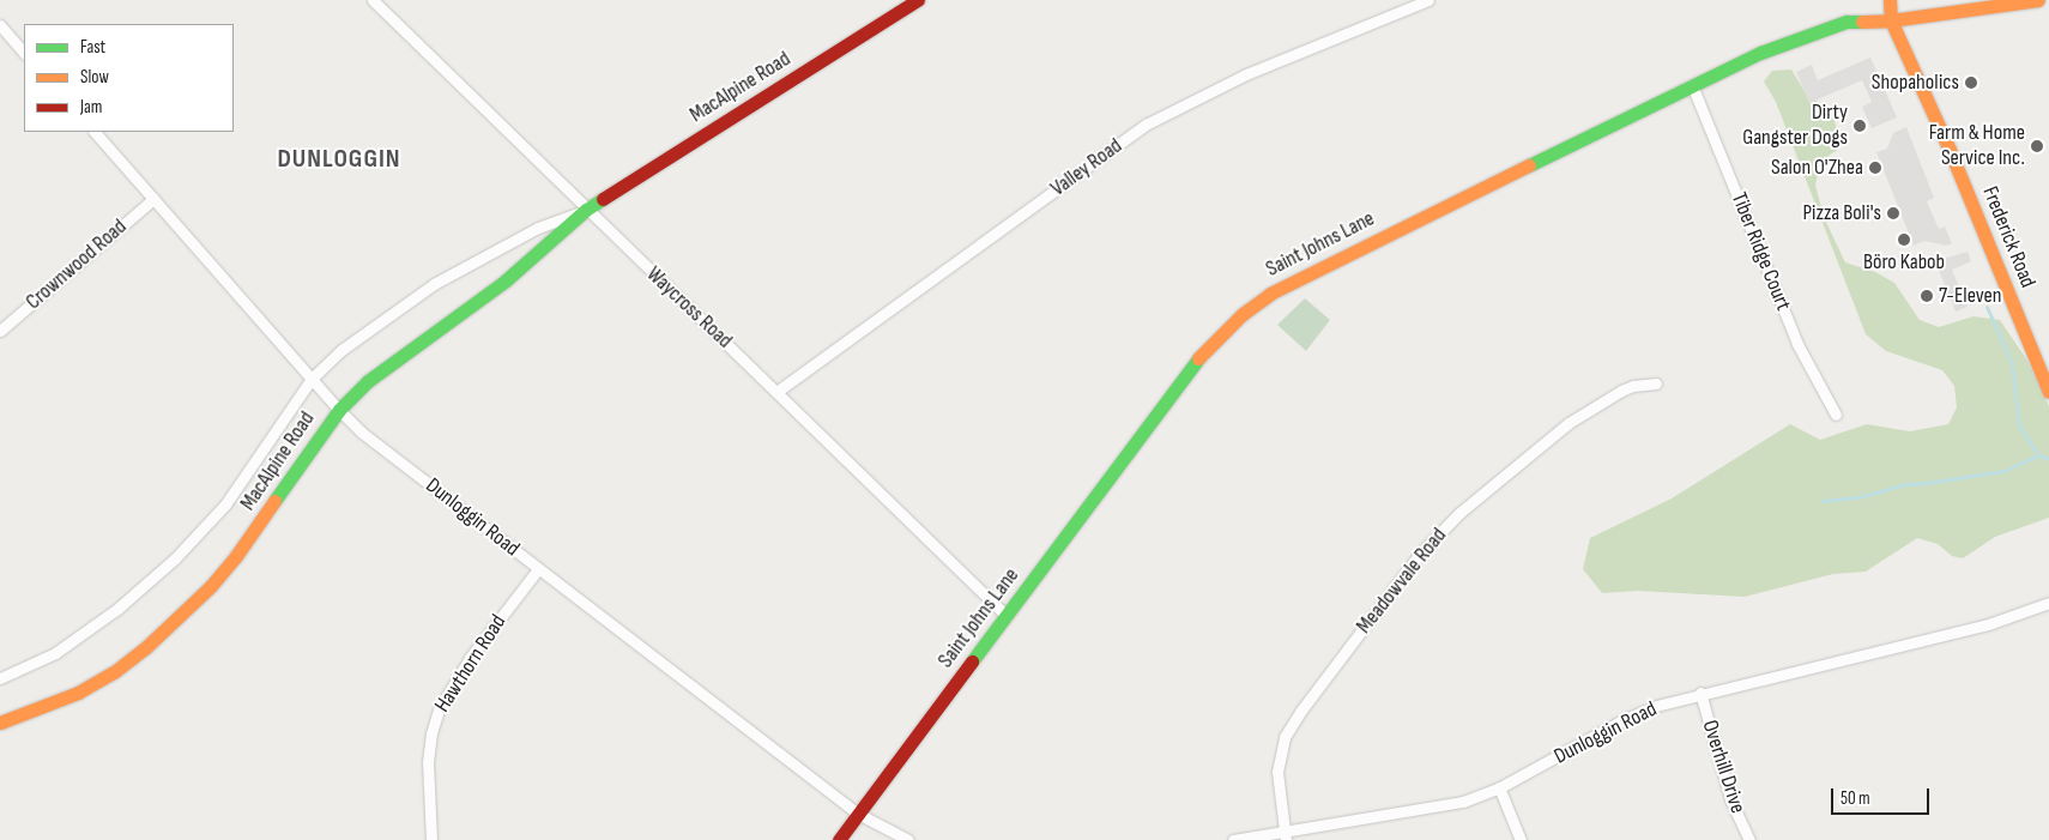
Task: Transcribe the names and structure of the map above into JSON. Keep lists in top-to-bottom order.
{
  "streets": {
    "street": [
      "MacAlpine Road",
      "Valley Road",
      "Frederick Road",
      "Saint Johns Lane",
      "Tiber Ridge Court",
      "Crownwood Road",
      "Waycross Road",
      "Dunloggin Road",
      "Meadowvale Road",
      "Hawthorn Road",
      "Overhill Drive"
    ]
  },
  "crossings": [
    ["MacAlpine Road", "Waycross Road"],
    ["MacAlpine Road", "Dunloggin Road"],
    ["Valley Road", "Waycross Road"],
    ["Frederick Road", "Saint Johns Lane"],
    ["Saint Johns Lane", "Tiber Ridge Court"],
    ["Saint Johns Lane", "Waycross Road"],
    ["Saint Johns Lane", "Dunloggin Road"],
    ["Crownwood Road", "Dunloggin Road"],
    ["Dunloggin Road", "Meadowvale Road"],
    ["Dunloggin Road", "Hawthorn Road"],
    ["Dunloggin Road", "Overhill Drive"]
  ],
  "districts": ["DUNLOGGIN"],
  "places": [
    "Shopaholics",
    "Dirty Gangster Dogs",
    "Farm & Home Service Inc.",
    "Salon O'Zhea",
    "Pizza Boli's",
    "Böro Kabob",
    "7-Eleven"
  ],
  "legend": ["Fast", "Slow", "Jam"],
  "scale_bar": "50 m"
}
